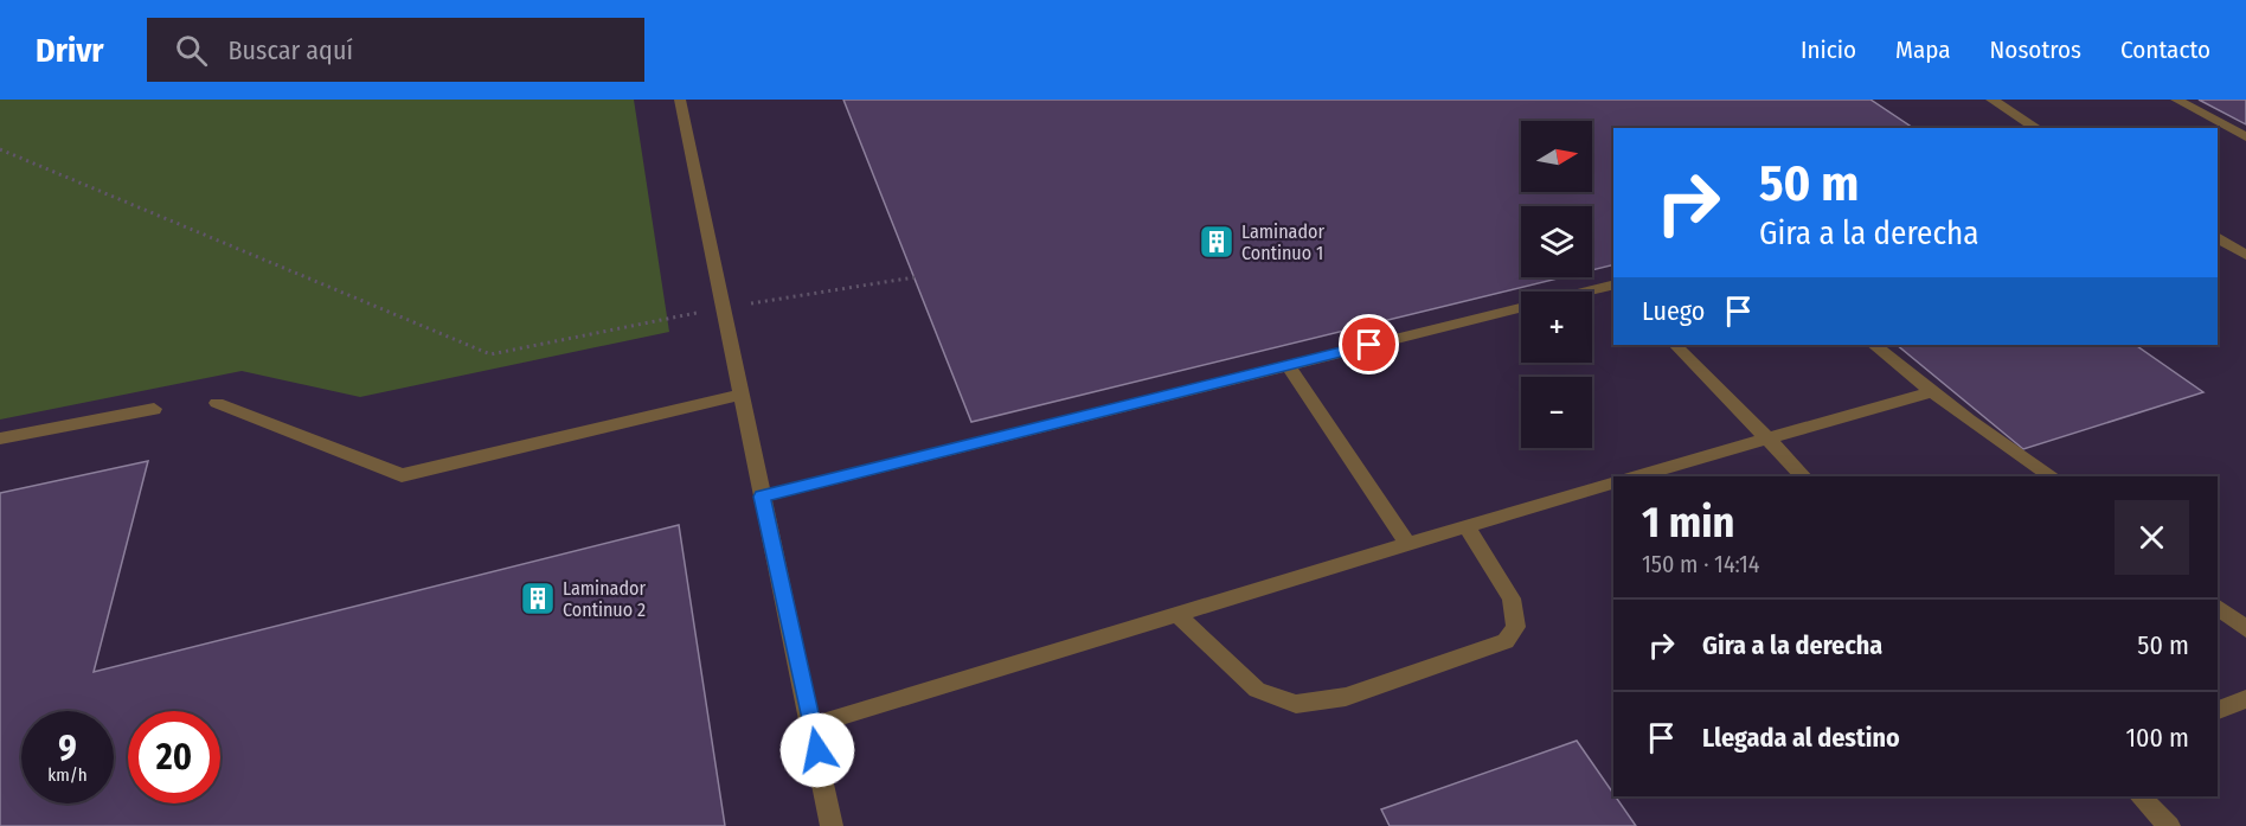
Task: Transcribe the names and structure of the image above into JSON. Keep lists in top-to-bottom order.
{
  "places": {
    "building": ["Laminador Continuo 1", "Laminador Continuo 2"]
  },
  "north": "right",
  "page": {
    "header": "Drivr",
    "search": "Buscar aquí",
    "nav": [
      "Inicio",
      "Mapa",
      "Nosotros",
      "Contacto"
    ],
    "map_buttons": ["+", "−"],
    "turn": ["50 m", "Gira a la derecha"],
    "then": "Luego",
    "heading": ["1 min", "150 m · 14:14"],
    "list": [
      {
        "name": "Gira a la derecha",
        "value": "50 m"
      },
      {
        "name": "Llegada al destino",
        "value": "100 m"
      }
    ],
    "speed": "9 km/h",
    "limit": "20"
  }
}
